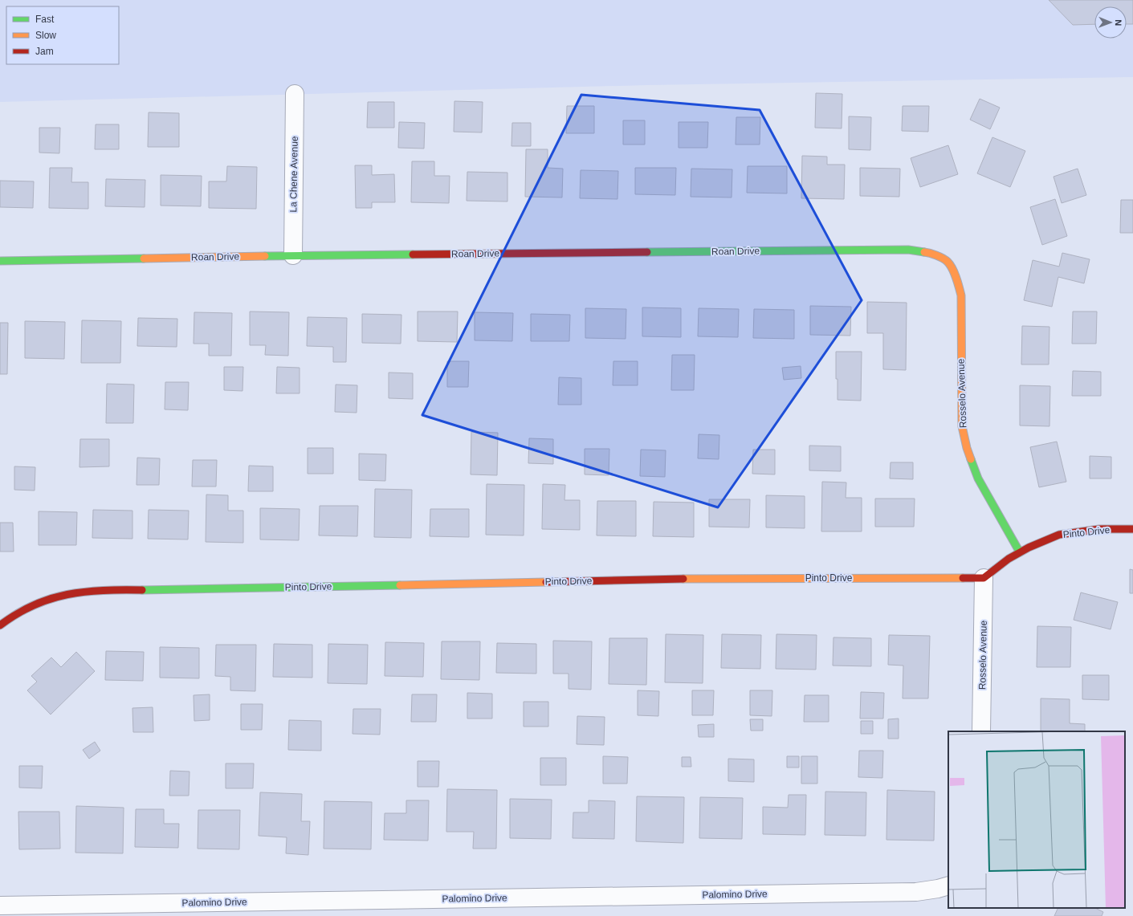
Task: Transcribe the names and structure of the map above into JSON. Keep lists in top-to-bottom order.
{
  "streets": {
    "street": [
      "La Chene Avenue",
      "Roan Drive",
      "Rosselo Avenue",
      "Pinto Drive",
      "Palomino Drive"
    ]
  },
  "crossings": [
    ["La Chene Avenue", "Roan Drive"],
    ["Roan Drive", "Rosselo Avenue"],
    ["Rosselo Avenue", "Pinto Drive"]
  ],
  "legend": ["Fast", "Slow", "Jam"],
  "north": "right"
}
